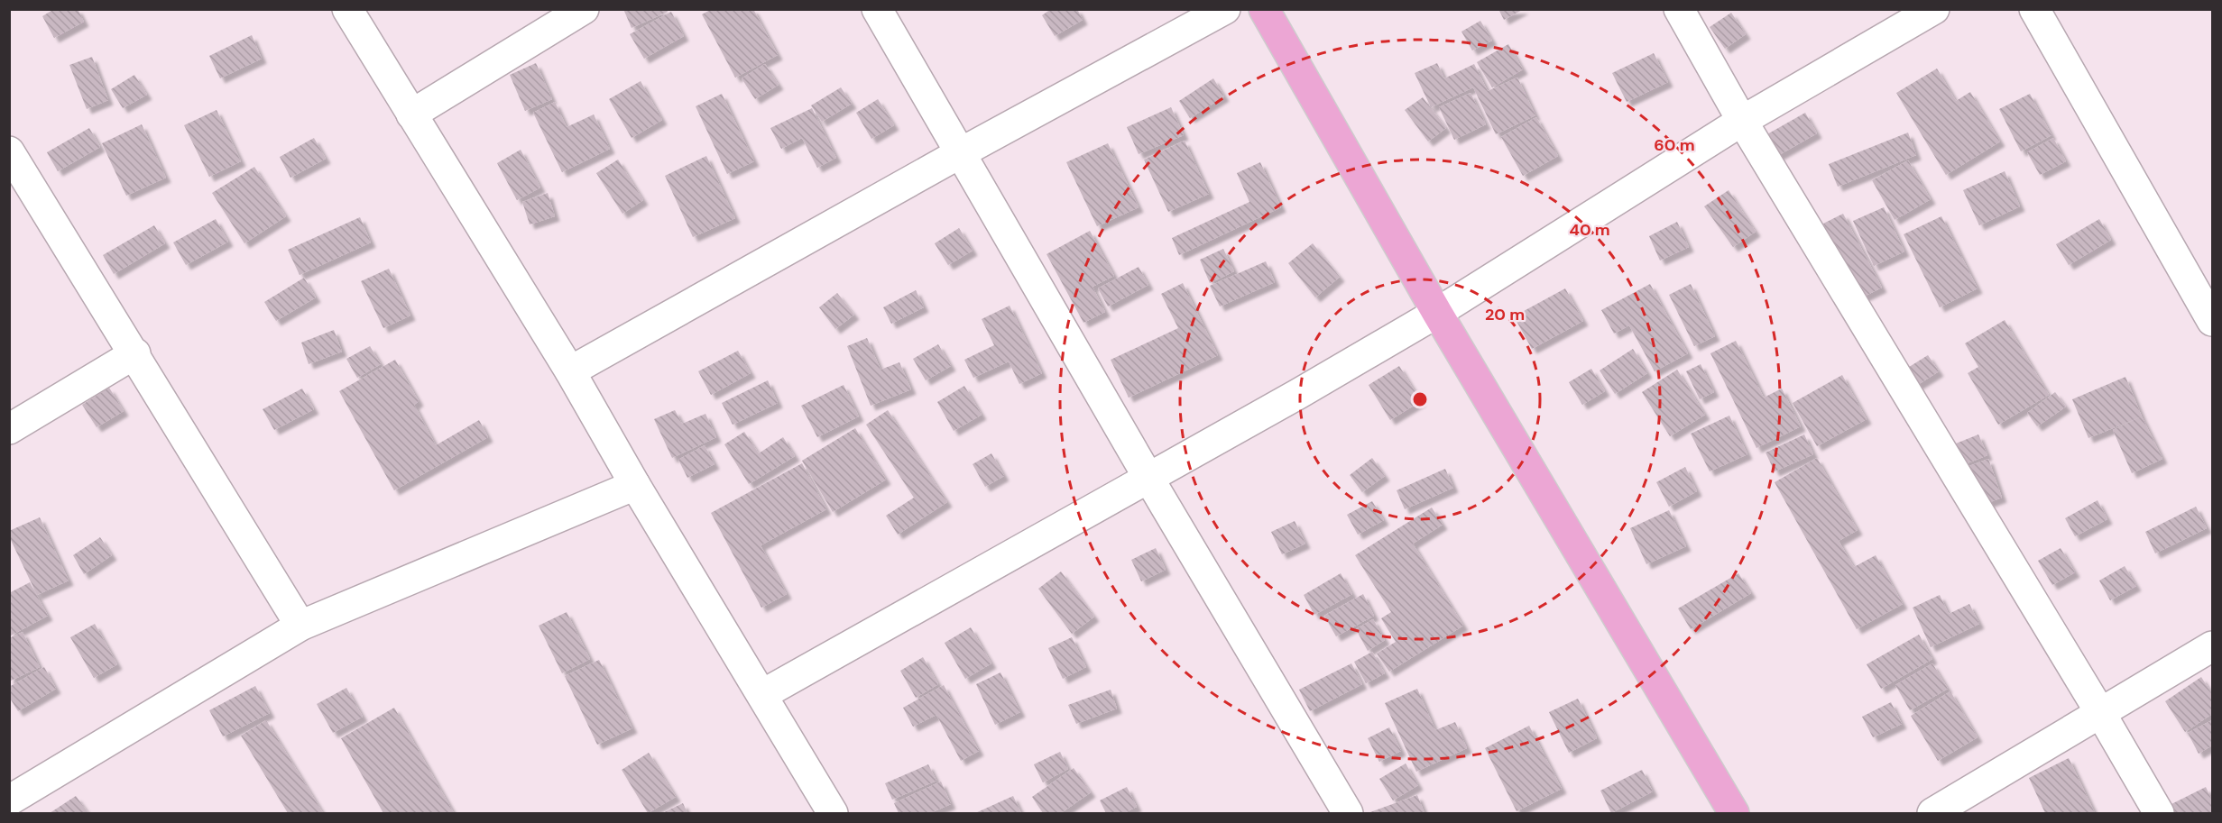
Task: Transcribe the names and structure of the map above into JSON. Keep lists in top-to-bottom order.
{
  "rings": ["60 m", "40 m", "20 m"]
}
